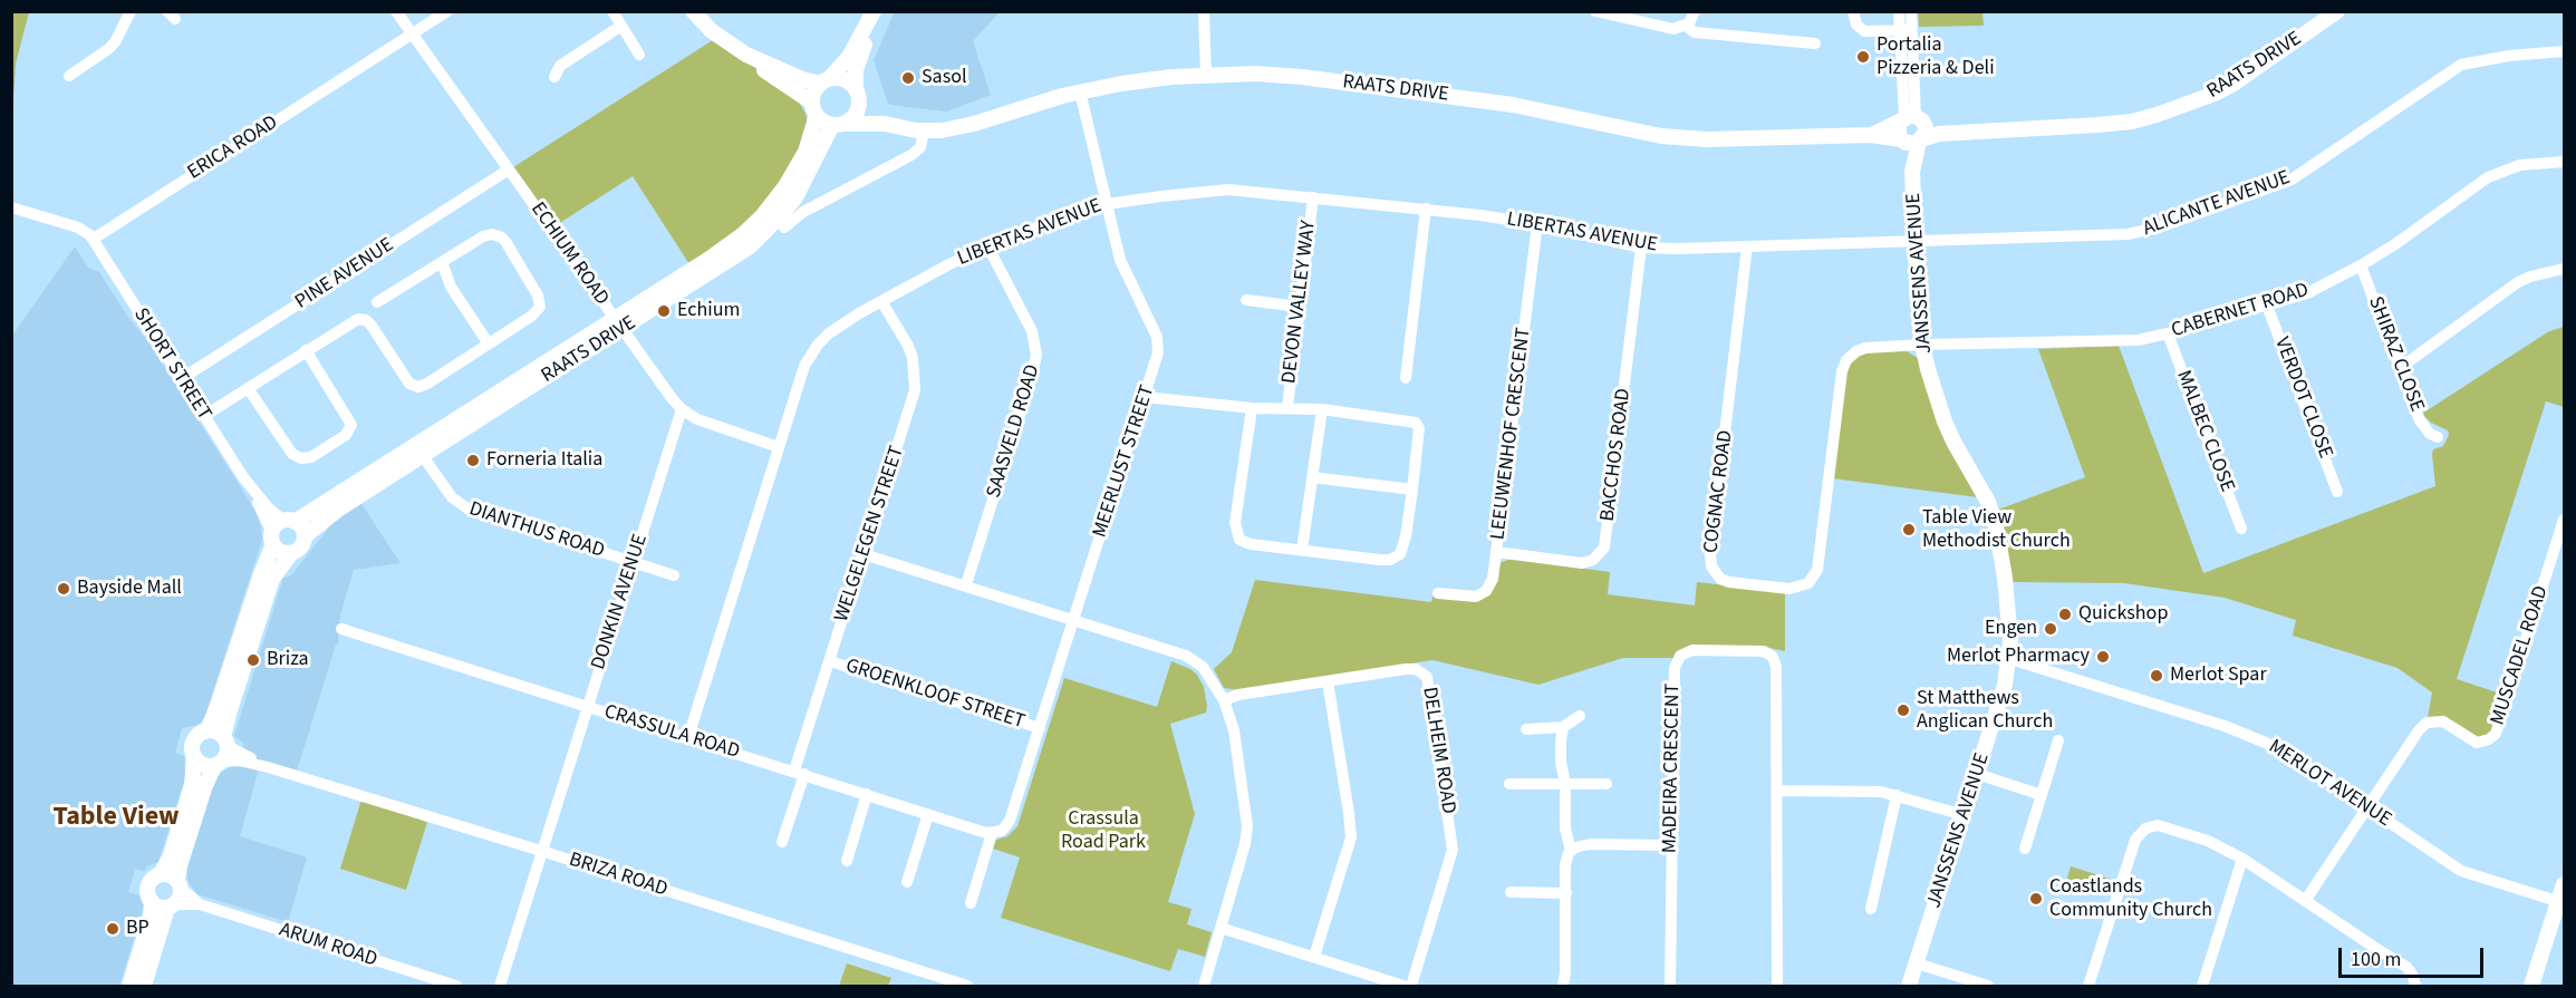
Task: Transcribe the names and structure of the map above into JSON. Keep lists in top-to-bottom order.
{
  "streets": {
    "street": [
      "RAATS DRIVE",
      "ERICA ROAD",
      "ALICANTE AVENUE",
      "LIBERTAS AVENUE",
      "ECHIUM ROAD",
      "JANSSENS AVENUE",
      "PINE AVENUE",
      "DEVON VALLEY WAY",
      "CABERNET ROAD",
      "SHIRAZ CLOSE",
      "SHORT STREET",
      "VERDOT CLOSE",
      "SAASVELD ROAD",
      "MALBEC CLOSE",
      "LEEUWENHOF CRESCENT",
      "BACCHOS ROAD",
      "MEERLUST STREET",
      "COGNAC ROAD",
      "DIANTHUS ROAD",
      "WELGELEGEN STREET",
      "DONKIN AVENUE",
      "MUSCADEL ROAD",
      "GROENKLOOF STREET",
      "CRASSULA ROAD",
      "DELHEIM ROAD",
      "MADEIRA CRESCENT",
      "MERLOT AVENUE",
      "BRIZA ROAD",
      "ARUM ROAD"
    ]
  },
  "crossings": [
    ["RAATS DRIVE", "ECHIUM ROAD"],
    ["RAATS DRIVE", "JANSSENS AVENUE"],
    ["RAATS DRIVE", "SHORT STREET"],
    ["RAATS DRIVE", "MEERLUST STREET"],
    ["RAATS DRIVE", "DIANTHUS ROAD"],
    ["ERICA ROAD", "ECHIUM ROAD"],
    ["ERICA ROAD", "SHORT STREET"],
    ["ALICANTE AVENUE", "LIBERTAS AVENUE"],
    ["ALICANTE AVENUE", "JANSSENS AVENUE"],
    ["LIBERTAS AVENUE", "ECHIUM ROAD"],
    ["LIBERTAS AVENUE", "JANSSENS AVENUE"],
    ["LIBERTAS AVENUE", "DEVON VALLEY WAY"],
    ["LIBERTAS AVENUE", "SAASVELD ROAD"],
    ["LIBERTAS AVENUE", "LEEUWENHOF CRESCENT"],
    ["LIBERTAS AVENUE", "BACCHOS ROAD"],
    ["LIBERTAS AVENUE", "MEERLUST STREET"],
    ["LIBERTAS AVENUE", "COGNAC ROAD"],
    ["LIBERTAS AVENUE", "WELGELEGEN STREET"],
    ["LIBERTAS AVENUE", "CRASSULA ROAD"],
    ["ECHIUM ROAD", "PINE AVENUE"],
    ["ECHIUM ROAD", "DONKIN AVENUE"],
    ["JANSSENS AVENUE", "CABERNET ROAD"],
    ["JANSSENS AVENUE", "COGNAC ROAD"],
    ["JANSSENS AVENUE", "MERLOT AVENUE"],
    ["PINE AVENUE", "SHORT STREET"],
    ["CABERNET ROAD", "SHIRAZ CLOSE"],
    ["CABERNET ROAD", "VERDOT CLOSE"],
    ["CABERNET ROAD", "MALBEC CLOSE"],
    ["CABERNET ROAD", "COGNAC ROAD"],
    ["LEEUWENHOF CRESCENT", "BACCHOS ROAD"],
    ["MEERLUST STREET", "GROENKLOOF STREET"],
    ["MEERLUST STREET", "CRASSULA ROAD"],
    ["DIANTHUS ROAD", "DONKIN AVENUE"],
    ["WELGELEGEN STREET", "GROENKLOOF STREET"],
    ["WELGELEGEN STREET", "CRASSULA ROAD"],
    ["DONKIN AVENUE", "CRASSULA ROAD"],
    ["DONKIN AVENUE", "BRIZA ROAD"],
    ["MUSCADEL ROAD", "MERLOT AVENUE"]
  ],
  "districts": ["Table View"],
  "parks": ["Crassula Road Park"],
  "places": [
    "Portalia Pizzeria & Deli",
    "Sasol",
    "Echium",
    "Forneria Italia",
    "Table View Methodist Church",
    "Bayside Mall",
    "Quickshop",
    "Engen",
    "Merlot Pharmacy",
    "Briza",
    "Merlot Spar",
    "St Matthews Anglican Church",
    "Coastlands Community Church",
    "BP"
  ],
  "scale_bar": "100 m"
}
